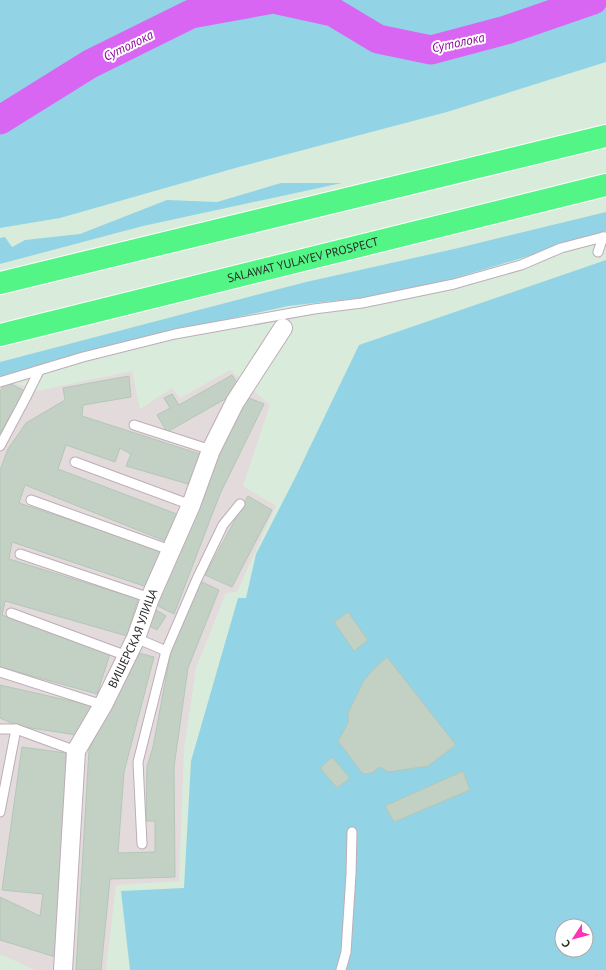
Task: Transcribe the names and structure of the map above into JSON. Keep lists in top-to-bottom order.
{
  "streets": {
    "main road": ["SALAWAT YULAYEV PROSPECT"],
    "street": ["ВИШЕРСКАЯ УЛИЦА"]
  },
  "water": ["Сутолока"],
  "north": "bottom left"
}
